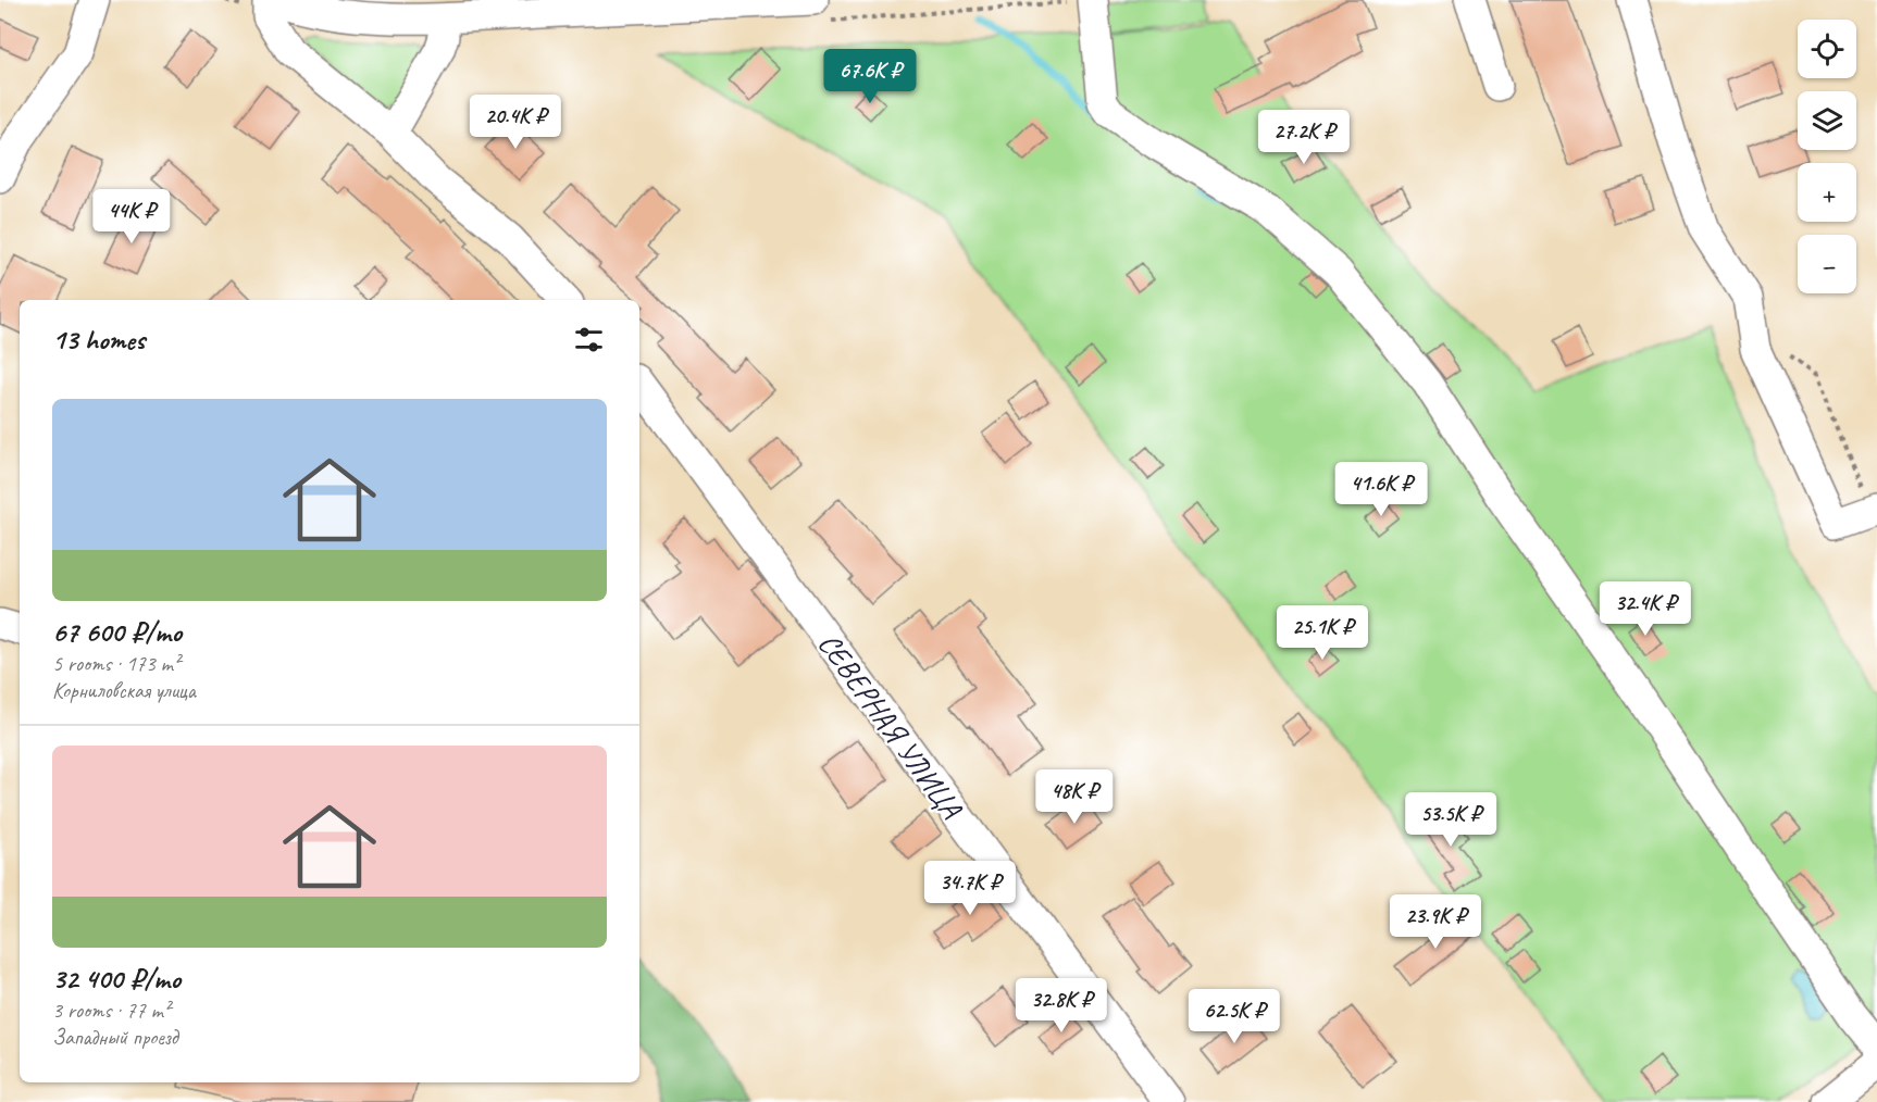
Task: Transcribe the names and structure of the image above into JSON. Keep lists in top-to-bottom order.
{
  "streets": {
    "street": ["СЕВЕРНАЯ УЛИЦА"]
  },
  "page": {
    "map_buttons": ["+", "−"],
    "price": [
      "67.6K ₽",
      "20.4K ₽",
      "27.2K ₽",
      "44K ₽",
      "41.6K ₽",
      "32.4K ₽",
      "25.1K ₽",
      "48K ₽",
      "53.5K ₽",
      "34.7K ₽",
      "23.9K ₽",
      "32.8K ₽",
      "62.5K ₽"
    ],
    "heading": "13 homes",
    "list": [
      {
        "name": "67 600 ₽/mo",
        "note": "5 rooms · 173 m² · Корниловская улица"
      },
      {
        "name": "32 400 ₽/mo",
        "note": "3 rooms · 77 m² · Западный проезд"
      }
    ]
  }
}
